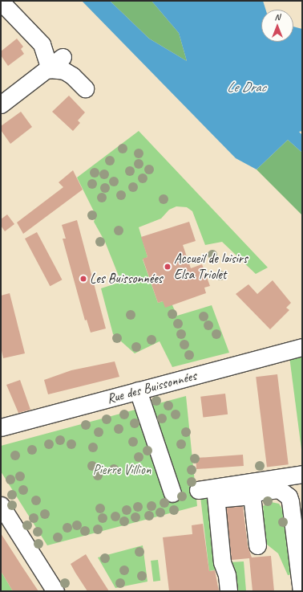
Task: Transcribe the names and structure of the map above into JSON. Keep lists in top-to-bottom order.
{
  "streets": {
    "street": ["Rue des Buissonnées"]
  },
  "water": ["Le Drac"],
  "parks": ["Pierre Villion"],
  "places": ["Accueil de loisirs Elsa Triolet", "Les Buissonnées"],
  "north": "top"
}
